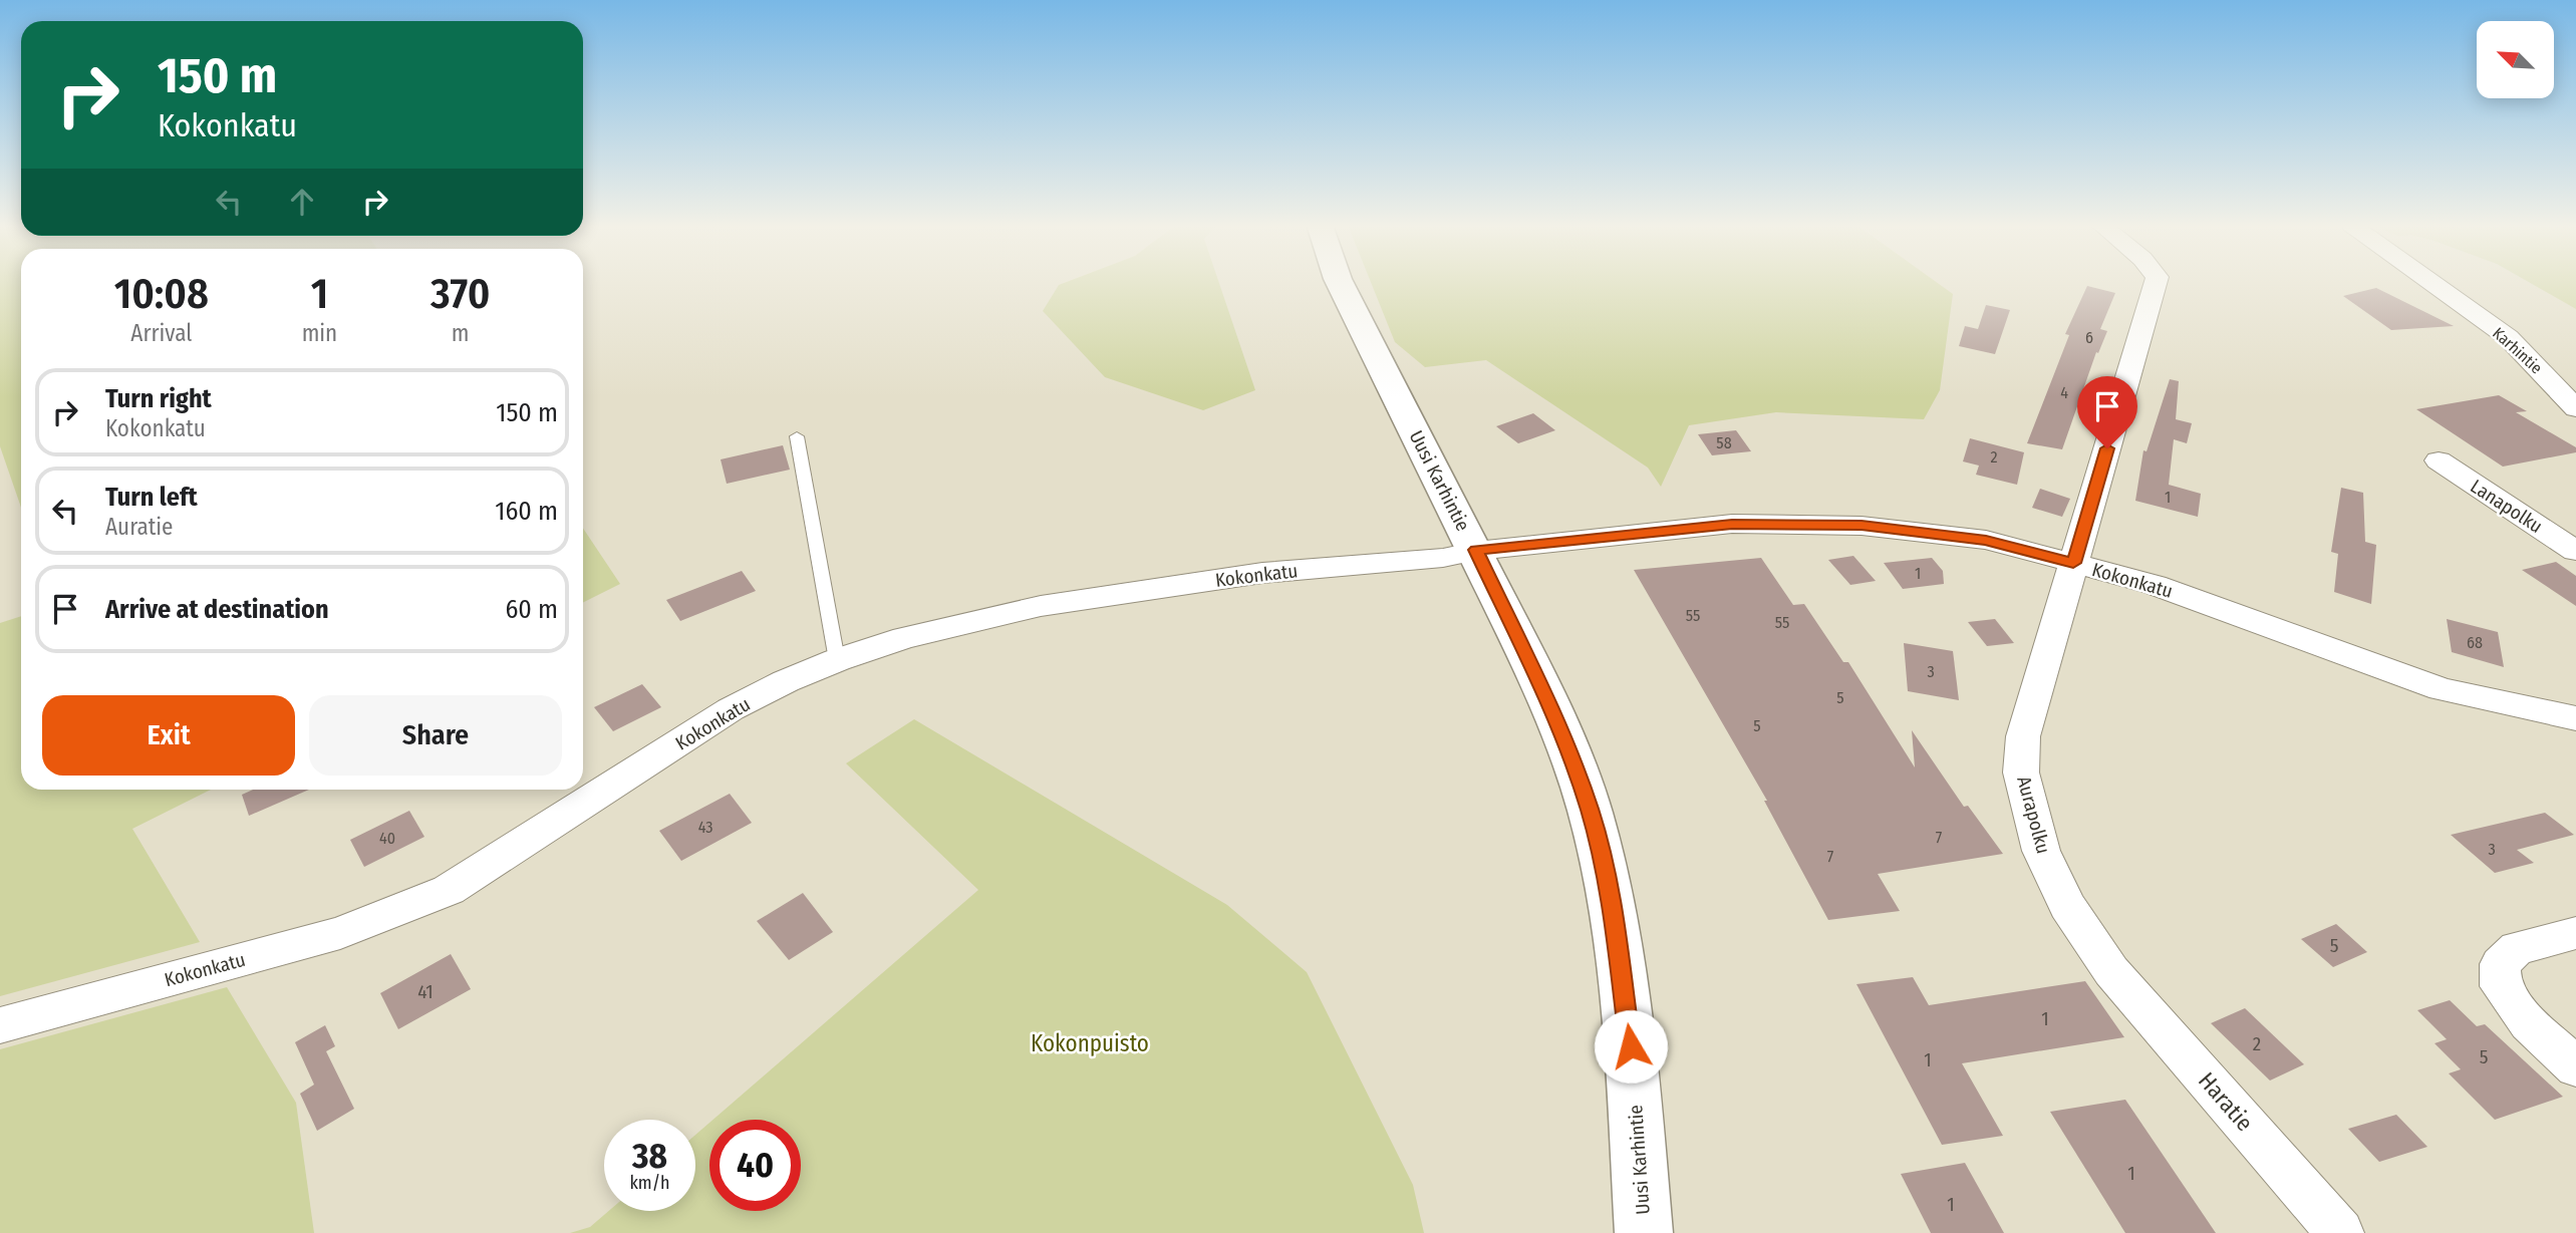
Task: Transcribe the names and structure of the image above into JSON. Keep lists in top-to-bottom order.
{
  "streets": {
    "street": [
      "Karhintie",
      "Uusi Karhintie",
      "Lanapolku",
      "Kokonkatu",
      "Aurapolku",
      "Haratie"
    ]
  },
  "crossings": [
    ["Uusi Karhintie", "Kokonkatu"],
    ["Kokonkatu", "Aurapolku"],
    ["Aurapolku", "Haratie"]
  ],
  "parks": ["Kokonpuisto"],
  "house_numbers": [
    "6",
    "4",
    "58",
    "2",
    "1",
    "1",
    "55",
    "55",
    "68",
    "3",
    "5",
    "5",
    "43",
    "7",
    "40",
    "3",
    "7",
    "5",
    "41",
    "1",
    "2",
    "5",
    "1",
    "1",
    "1"
  ],
  "north": "top left",
  "page": {
    "turn": ["150 m", "Kokonkatu"],
    "eta": [
      "10:08",
      "Arrival",
      "1",
      "min",
      "370",
      "m"
    ],
    "list": [
      {
        "name": "Turn right",
        "note": "Kokonkatu",
        "value": "150 m"
      },
      {
        "name": "Turn left",
        "note": "Auratie",
        "value": "160 m"
      },
      {
        "name": "Arrive at destination",
        "value": "60 m"
      }
    ],
    "buttons": ["Exit", "Share"],
    "speed": "38 km/h",
    "limit": "40"
  }
}
